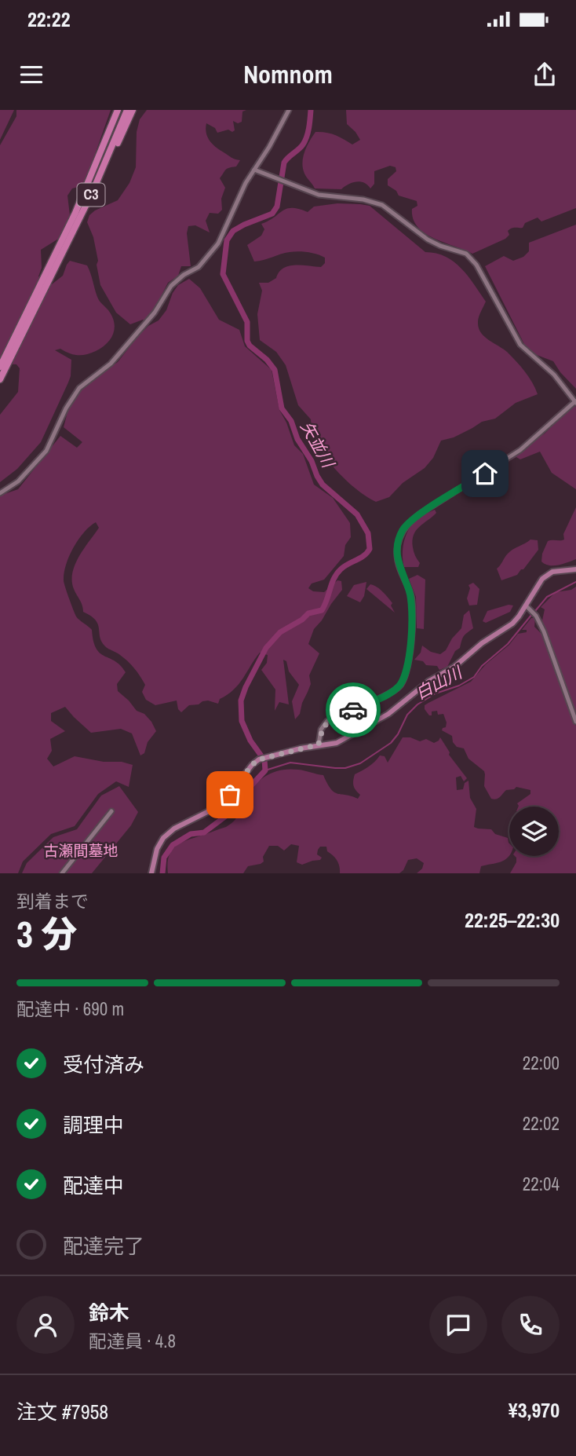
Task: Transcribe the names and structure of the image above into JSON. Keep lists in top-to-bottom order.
{
  "streets": {
    "highway": ["C3"]
  },
  "water": ["矢並川", "白山川"],
  "parks": ["古瀬間墓地"],
  "page": {
    "status": "22:22",
    "header": "Nomnom",
    "heading": ["3 分", "到着まで", "22:25–22:30"],
    "panel": [
      "鈴木",
      "配達員 · 4.8",
      "注文 #7958",
      "¥3,970"
    ],
    "bar": "配達中 · 690 m",
    "list": [
      ["受付済み", "22:00"],
      ["調理中", "22:02"],
      ["配達中", "22:04"],
      "配達完了"
    ]
  }
}
